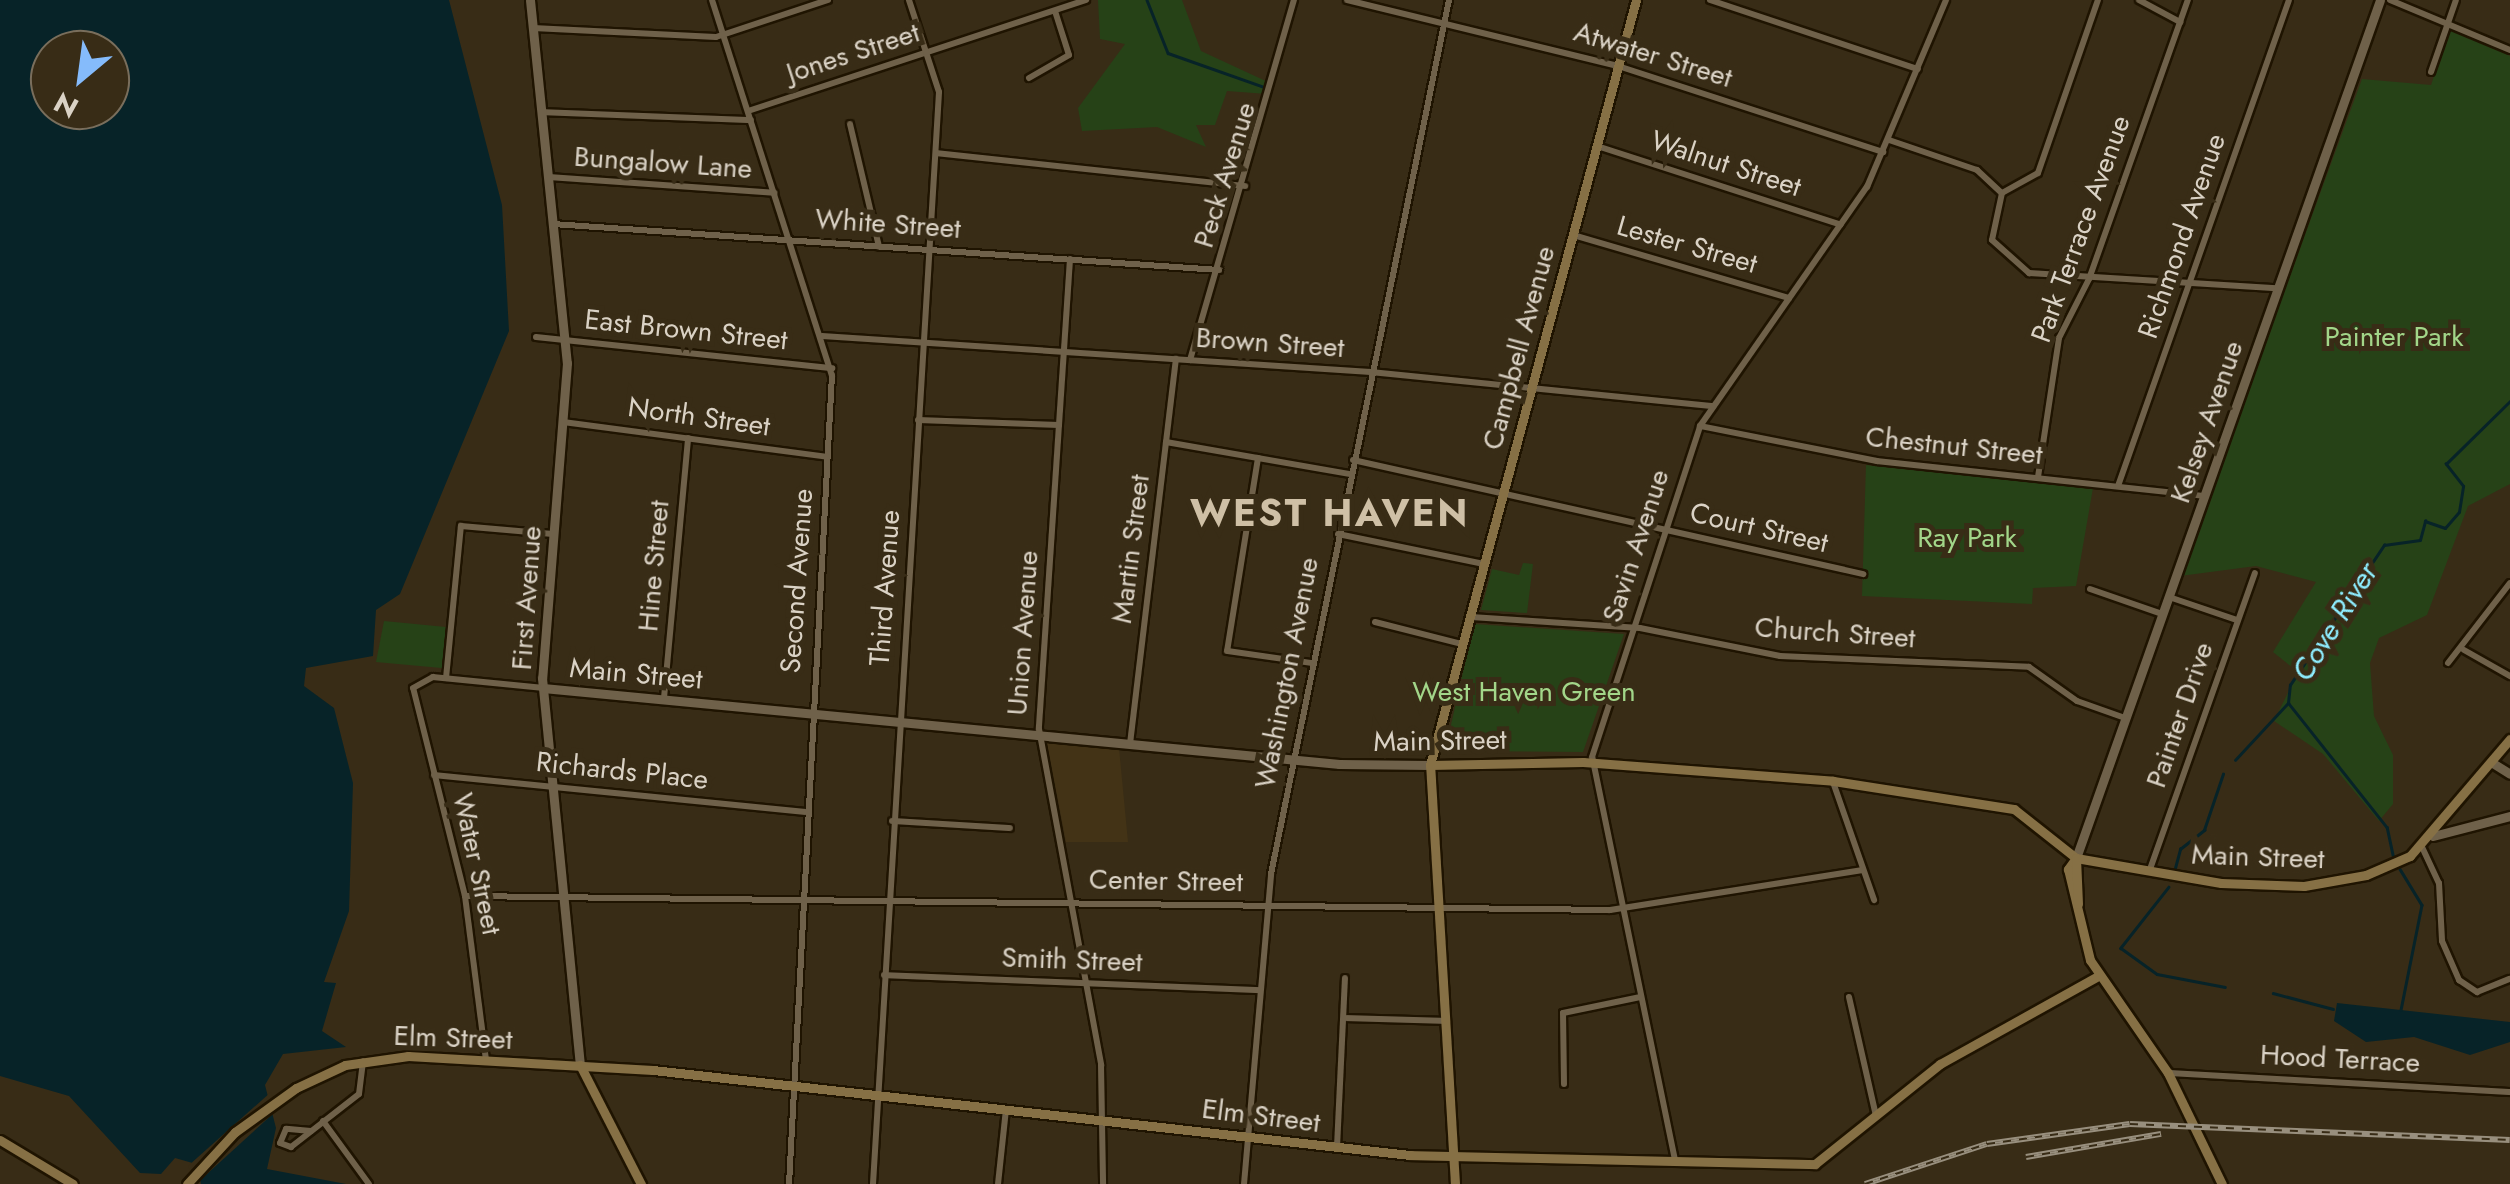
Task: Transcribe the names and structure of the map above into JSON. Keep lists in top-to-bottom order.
{
  "streets": {
    "main road": [
      "Campbell Avenue",
      "First Avenue",
      "Main Street",
      "Elm Street"
    ],
    "street": [
      "Jones Street",
      "Atwater Street",
      "Bungalow Lane",
      "Walnut Street",
      "Peck Avenue",
      "White Street",
      "Park Terrace Avenue",
      "Richmond Avenue",
      "Lester Street",
      "East Brown Street",
      "Brown Street",
      "North Street",
      "Kelsey Avenue",
      "Chestnut Street",
      "Court Street",
      "Savin Avenue",
      "Martin Street",
      "Hine Street",
      "Second Avenue",
      "Third Avenue",
      "Union Avenue",
      "Church Street",
      "Washington Avenue",
      "Painter Drive",
      "Richards Place",
      "Water Street",
      "Center Street",
      "Smith Street",
      "Hood Terrace"
    ]
  },
  "crossings": [
    ["Jones Street", "Second Avenue"],
    ["Jones Street", "Third Avenue"],
    ["Jones Street", "First Avenue"],
    ["Atwater Street", "Campbell Avenue"],
    ["Atwater Street", "Savin Avenue"],
    ["Atwater Street", "Washington Avenue"],
    ["Bungalow Lane", "Second Avenue"],
    ["Bungalow Lane", "First Avenue"],
    ["Walnut Street", "Campbell Avenue"],
    ["Walnut Street", "Savin Avenue"],
    ["Peck Avenue", "White Street"],
    ["Peck Avenue", "Brown Street"],
    ["White Street", "Second Avenue"],
    ["White Street", "Third Avenue"],
    ["White Street", "First Avenue"],
    ["White Street", "Union Avenue"],
    ["Park Terrace Avenue", "Chestnut Street"],
    ["Richmond Avenue", "Chestnut Street"],
    ["Lester Street", "Campbell Avenue"],
    ["Lester Street", "Savin Avenue"],
    ["East Brown Street", "Second Avenue"],
    ["East Brown Street", "First Avenue"],
    ["Brown Street", "Campbell Avenue"],
    ["Brown Street", "Savin Avenue"],
    ["Brown Street", "Martin Street"],
    ["Brown Street", "Second Avenue"],
    ["Brown Street", "Third Avenue"],
    ["Brown Street", "Union Avenue"],
    ["Brown Street", "Washington Avenue"],
    ["Campbell Avenue", "Court Street"],
    ["Campbell Avenue", "Church Street"],
    ["Campbell Avenue", "Main Street"],
    ["Campbell Avenue", "Center Street"],
    ["Campbell Avenue", "Elm Street"],
    ["North Street", "Hine Street"],
    ["North Street", "Second Avenue"],
    ["North Street", "First Avenue"],
    ["Kelsey Avenue", "Chestnut Street"],
    ["Kelsey Avenue", "Church Street"],
    ["Kelsey Avenue", "Main Street"],
    ["Chestnut Street", "Savin Avenue"],
    ["Court Street", "Savin Avenue"],
    ["Court Street", "Washington Avenue"],
    ["Savin Avenue", "Church Street"],
    ["Savin Avenue", "Main Street"],
    ["Savin Avenue", "Center Street"],
    ["Savin Avenue", "Elm Street"],
    ["Martin Street", "Main Street"],
    ["Hine Street", "Main Street"],
    ["Second Avenue", "Main Street"],
    ["Second Avenue", "Richards Place"],
    ["Second Avenue", "Center Street"],
    ["Second Avenue", "Elm Street"],
    ["Third Avenue", "Main Street"],
    ["Third Avenue", "Center Street"],
    ["Third Avenue", "Smith Street"],
    ["Third Avenue", "Elm Street"],
    ["First Avenue", "Main Street"],
    ["First Avenue", "Richards Place"],
    ["First Avenue", "Center Street"],
    ["First Avenue", "Elm Street"],
    ["Union Avenue", "Main Street"],
    ["Union Avenue", "Center Street"],
    ["Union Avenue", "Smith Street"],
    ["Union Avenue", "Elm Street"],
    ["Washington Avenue", "Main Street"],
    ["Washington Avenue", "Center Street"],
    ["Washington Avenue", "Smith Street"],
    ["Washington Avenue", "Elm Street"],
    ["Main Street", "Painter Drive"],
    ["Main Street", "Water Street"],
    ["Richards Place", "Water Street"],
    ["Water Street", "Center Street"],
    ["Water Street", "Elm Street"]
  ],
  "districts": ["WEST HAVEN"],
  "water": ["Cove River"],
  "parks": ["Painter Park", "Ray Park", "West Haven Green"],
  "north": "bottom left"
}
